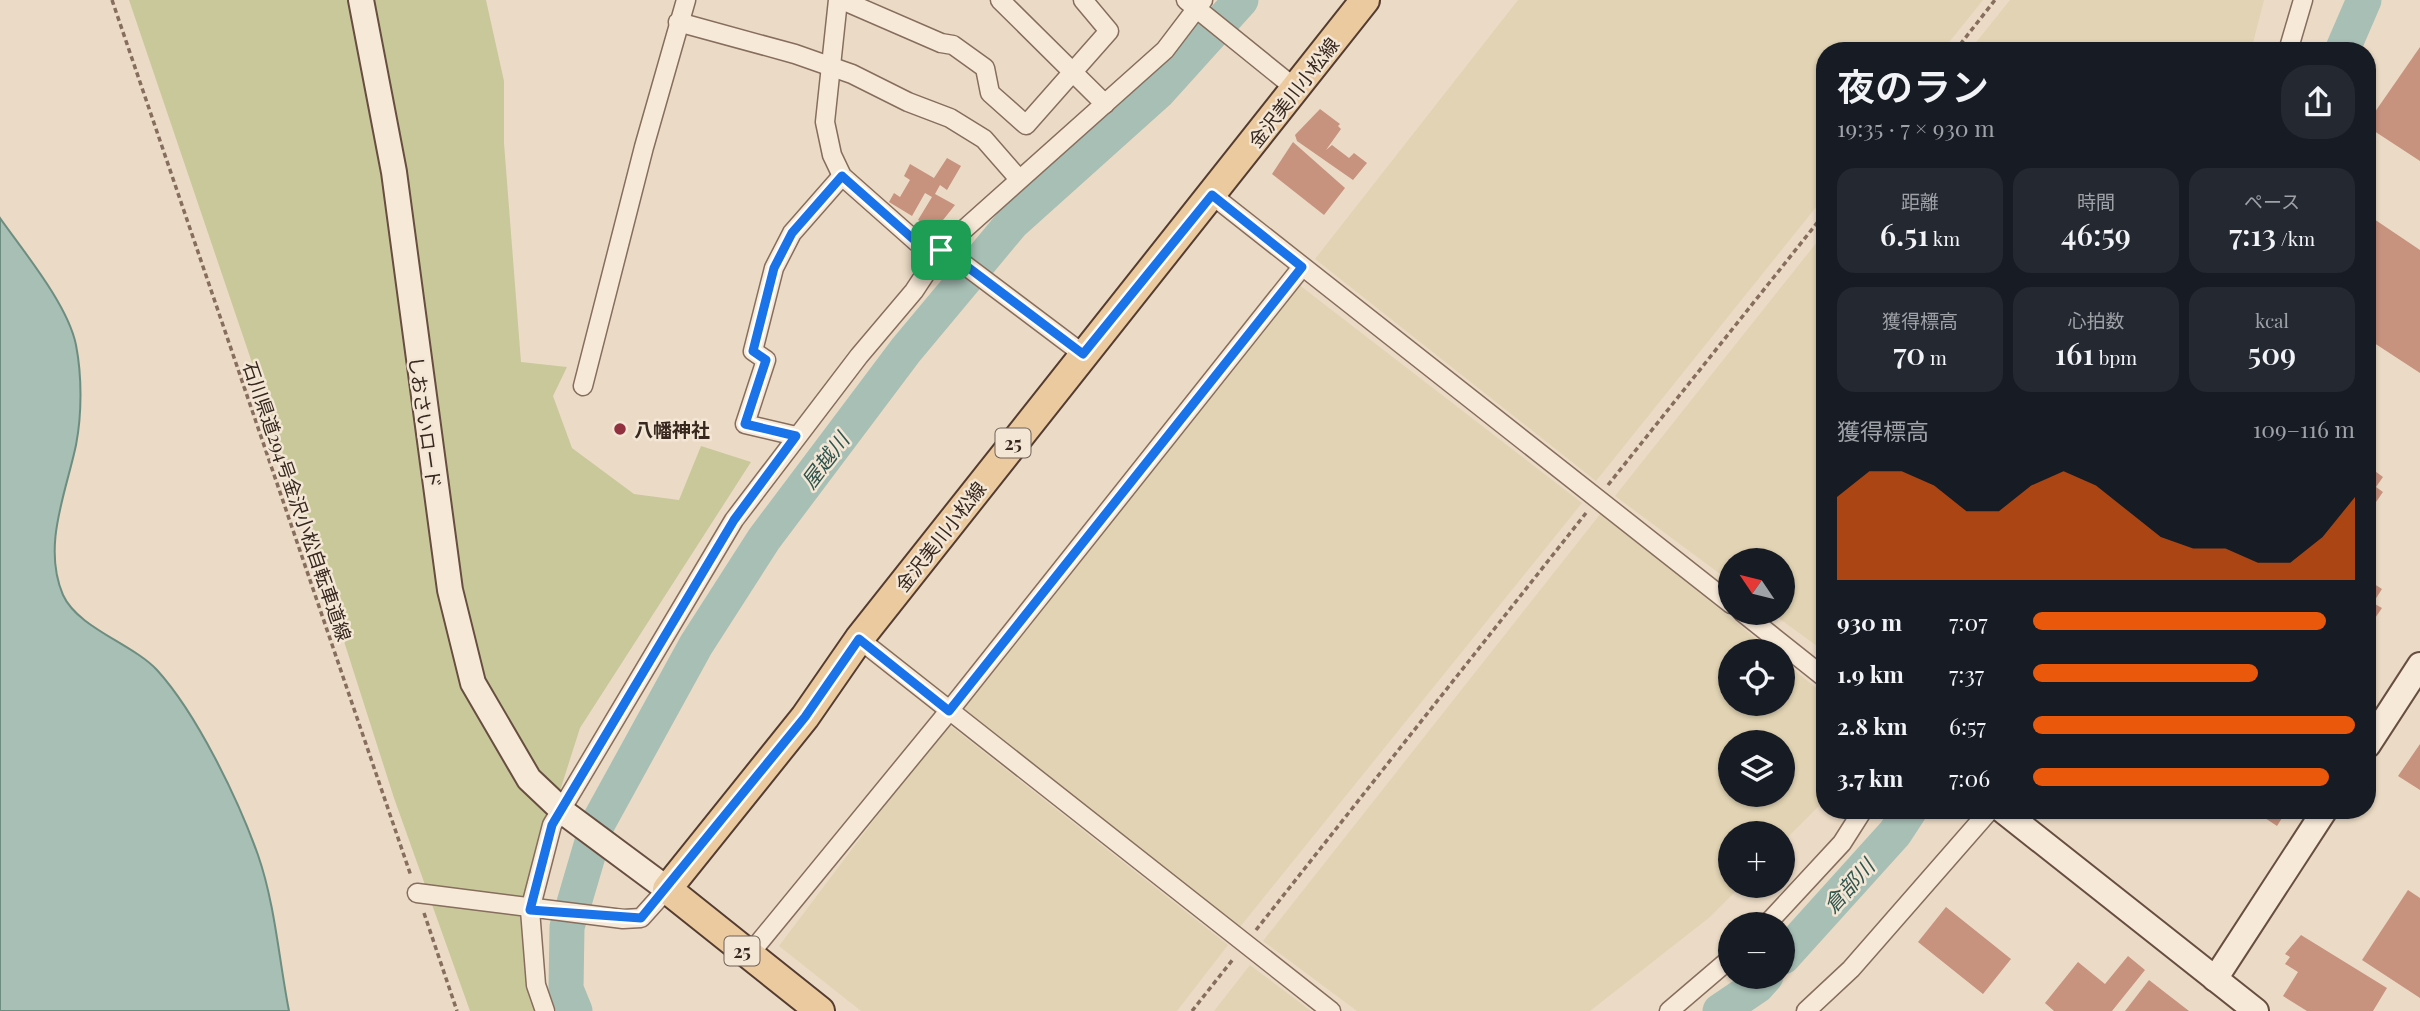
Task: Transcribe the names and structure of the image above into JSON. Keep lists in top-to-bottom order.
{
  "streets": {
    "main road": ["金沢美川小松線", "25"],
    "street": ["しおさいロード"],
    "path": ["石川県道294号金沢小松自転車道線"]
  },
  "crossings": [
    ["金沢美川小松線", "しおさいロード"],
    ["金沢美川小松線", "25"],
    ["しおさいロード", "25"]
  ],
  "water": ["屋越川", "倉部川"],
  "places": ["八幡神社"],
  "north": "top left",
  "page": {
    "heading": ["夜のラン", "19:35 · 7 × 930 m"],
    "stats": [
      ["距離", "6.51 km"],
      ["時間", "46:59"],
      ["ペース", "7:13 /km"],
      ["獲得標高", "70 m"],
      ["心拍数", "161 bpm"],
      ["kcal", "509"]
    ],
    "chart": ["獲得標高", "109–116 m"],
    "map_buttons": ["+", "−"],
    "list": [
      {
        "name": "930 m",
        "note": "7:07"
      },
      {
        "name": "1.9 km",
        "note": "7:37"
      },
      {
        "name": "2.8 km",
        "note": "6:57"
      },
      {
        "name": "3.7 km",
        "note": "7:06"
      }
    ]
  }
}
